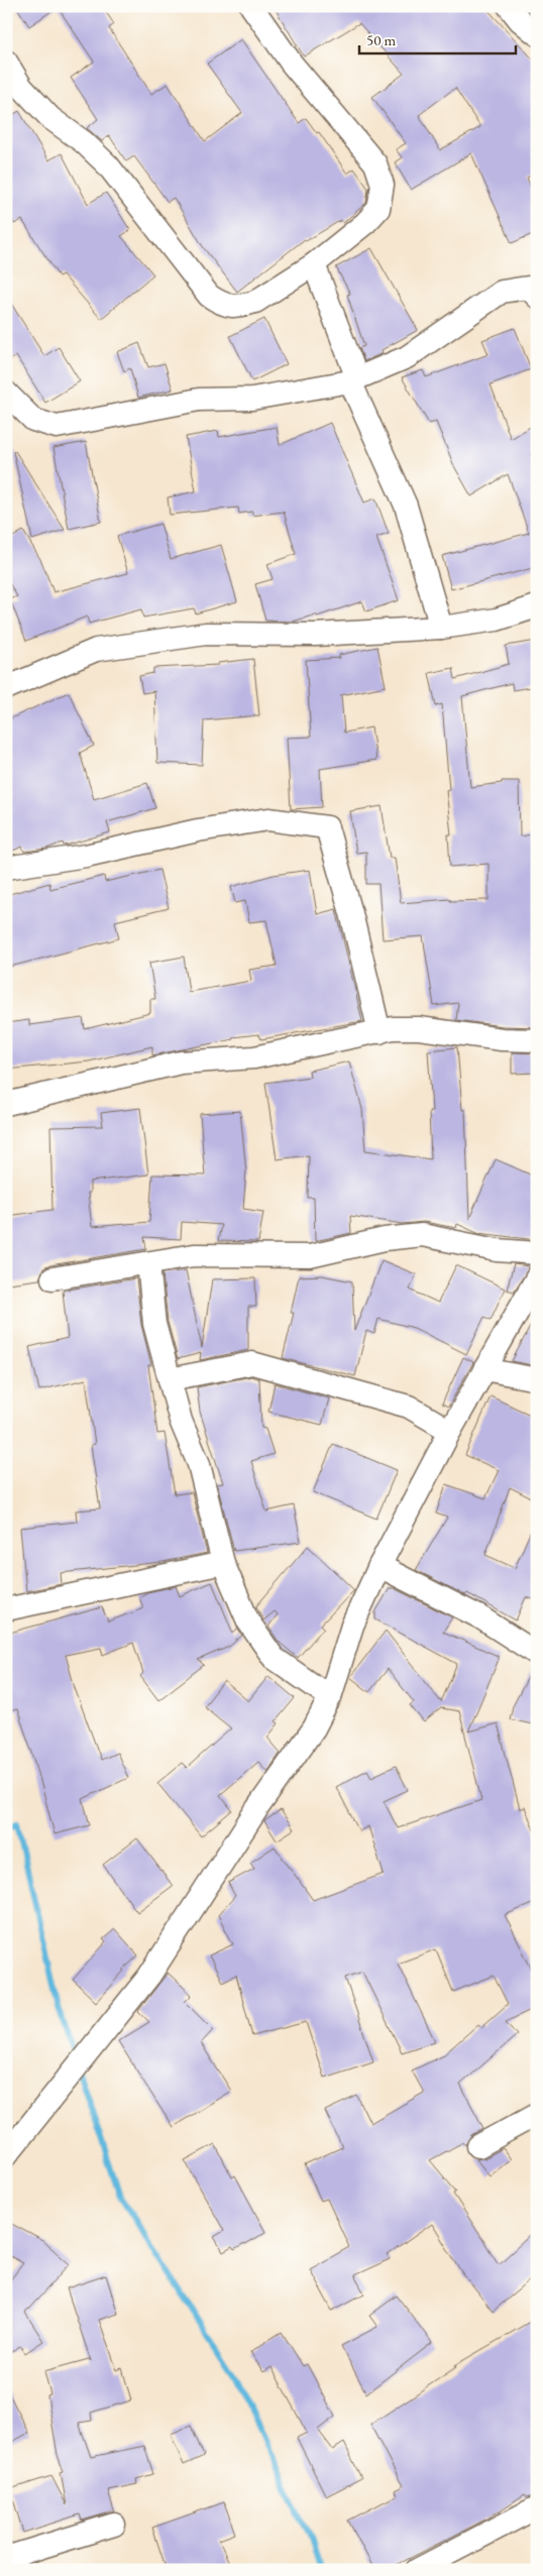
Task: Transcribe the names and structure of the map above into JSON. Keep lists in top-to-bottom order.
{
  "scale_bar": "50 m"
}
